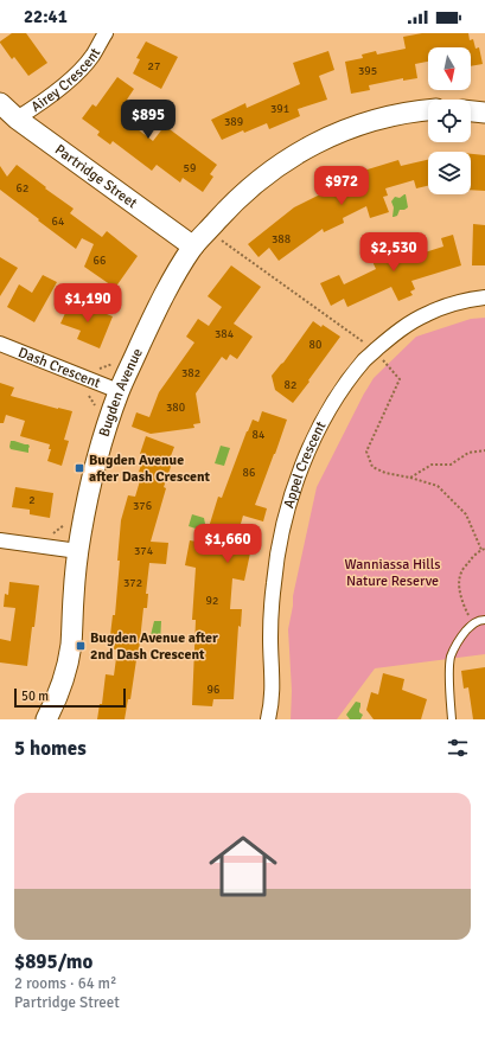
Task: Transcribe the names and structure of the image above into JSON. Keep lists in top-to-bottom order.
{
  "streets": {
    "street": [
      "Airey Crescent",
      "Partridge Street",
      "Dash Crescent",
      "Bugden Avenue",
      "Appel Crescent"
    ]
  },
  "crossings": [
    ["Airey Crescent", "Partridge Street"],
    ["Partridge Street", "Bugden Avenue"],
    ["Dash Crescent", "Bugden Avenue"]
  ],
  "parks": ["Wanniassa Hills Nature Reserve"],
  "places": {
    "transit": ["Bugden Avenue after Dash Crescent", "Bugden Avenue after 2nd Dash Crescent"]
  },
  "house_numbers": [
    "27",
    "395",
    "391",
    "389",
    "59",
    "62",
    "64",
    "388",
    "66",
    "384",
    "80",
    "382",
    "82",
    "380",
    "84",
    "86",
    "2",
    "376",
    "374",
    "372",
    "92",
    "96"
  ],
  "scale_bar": "50 m",
  "north": "bottom",
  "page": {
    "status": "22:41",
    "price": [
      "$895",
      "$972",
      "$2,530",
      "$1,190",
      "$1,660"
    ],
    "scale": "50 m",
    "heading": "5 homes",
    "list": [
      {
        "name": "$895/mo",
        "note": "2 rooms · 64 m² · Partridge Street"
      }
    ]
  }
}
